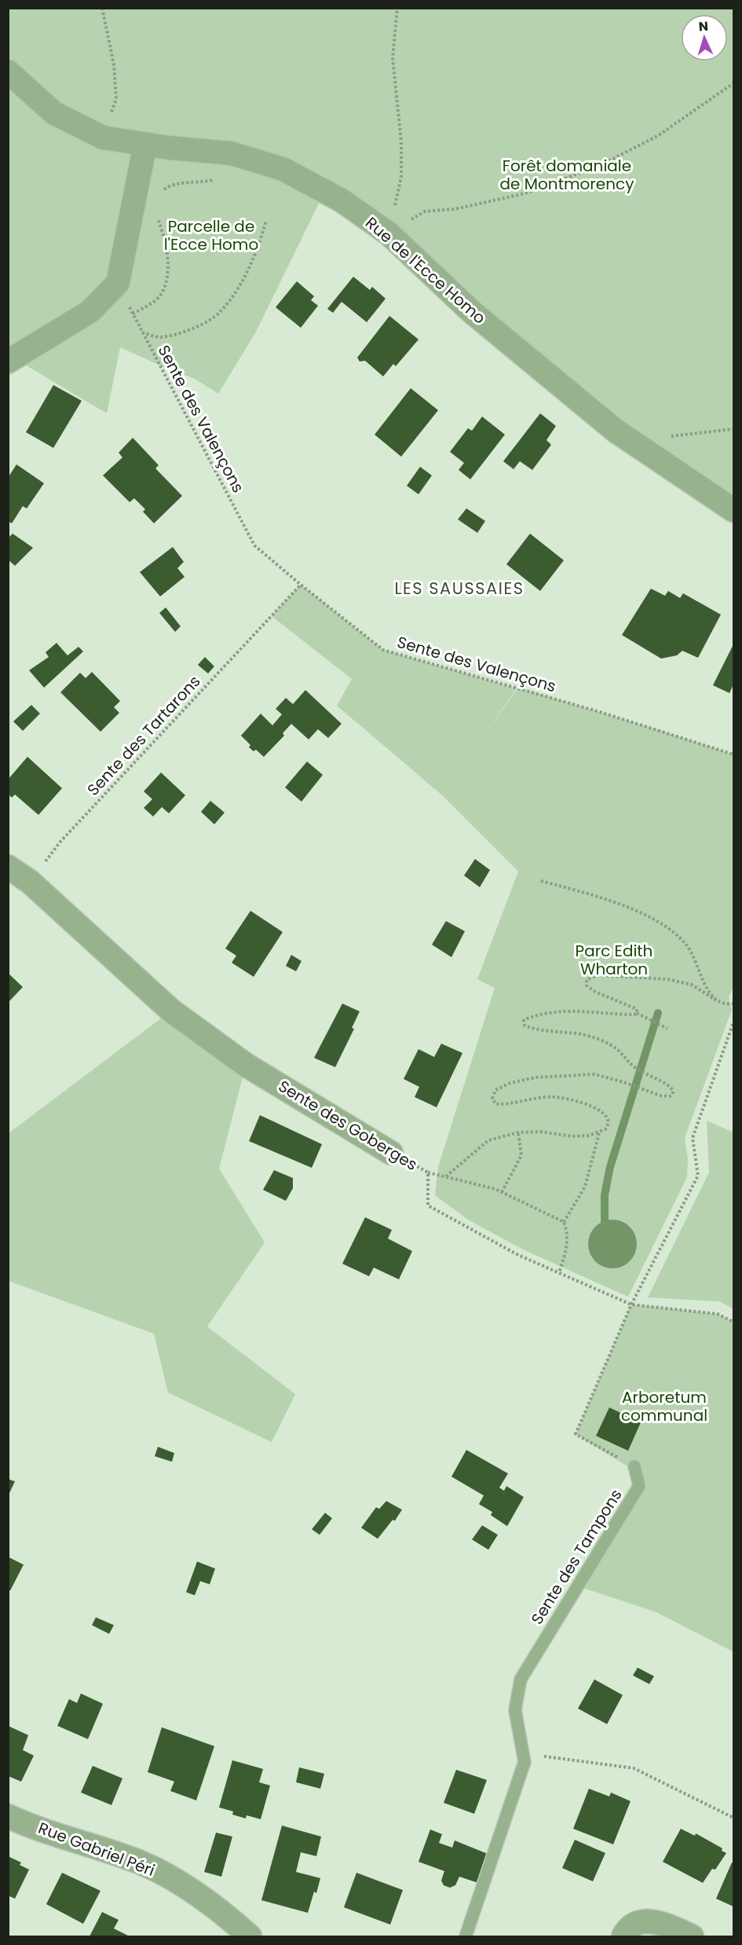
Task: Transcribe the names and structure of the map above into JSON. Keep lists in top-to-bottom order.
{
  "streets": {
    "street": ["Rue de l'Ecce Homo", "Sente des Goberges", "Rue Gabriel Péri"],
    "lane": ["Sente des Tampons"],
    "path": ["Sente des Valençons", "Sente des Tartarons"]
  },
  "crossings": [
    ["Sente des Valençons", "Sente des Tartarons"],
    ["Sente des Tartarons", "Sente des Goberges"]
  ],
  "districts": ["LES SAUSSAIES"],
  "parks": [
    "Forêt domaniale de Montmorency",
    "Parcelle de l'Ecce Homo",
    "Parc Edith Wharton",
    "Arboretum communal"
  ],
  "north": "top"
}
